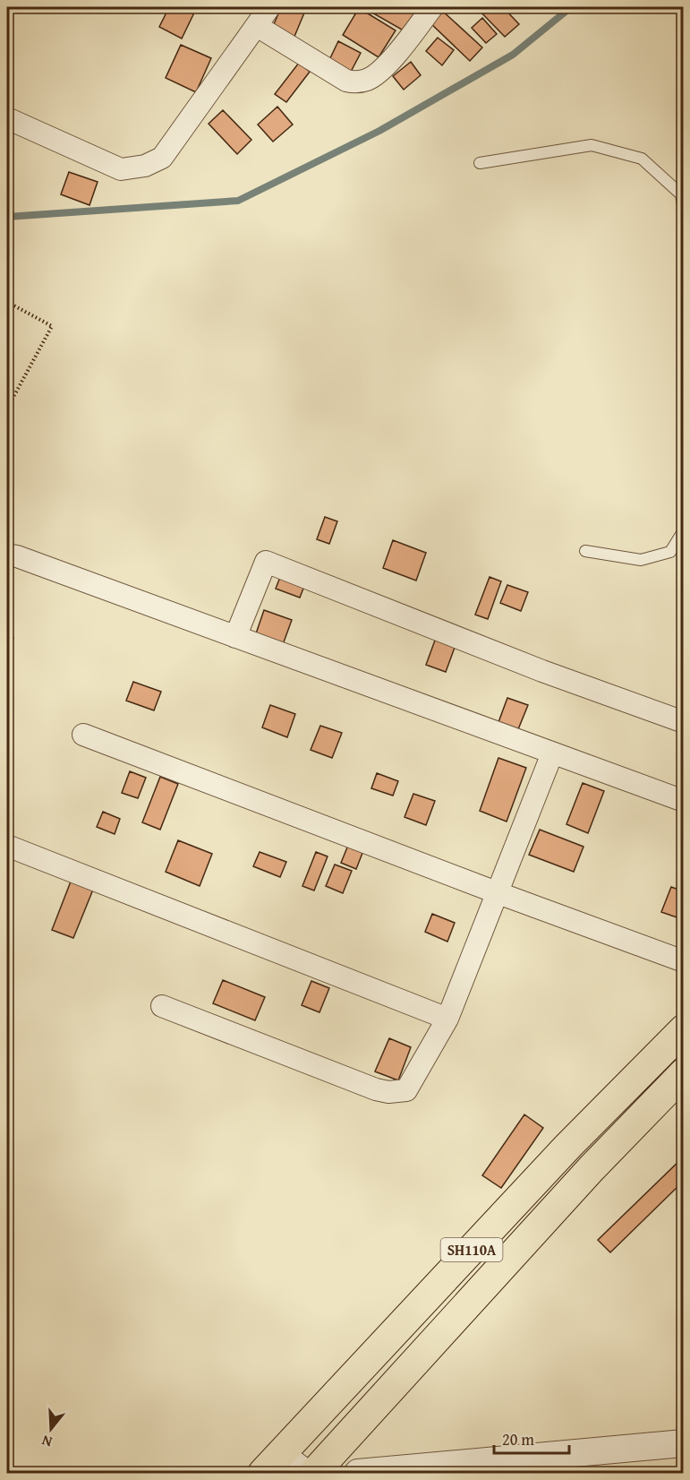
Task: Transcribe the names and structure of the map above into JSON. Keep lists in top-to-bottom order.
{
  "streets": {
    "main road": ["SH110A"]
  },
  "scale_bar": "20 m",
  "north": "bottom"
}
